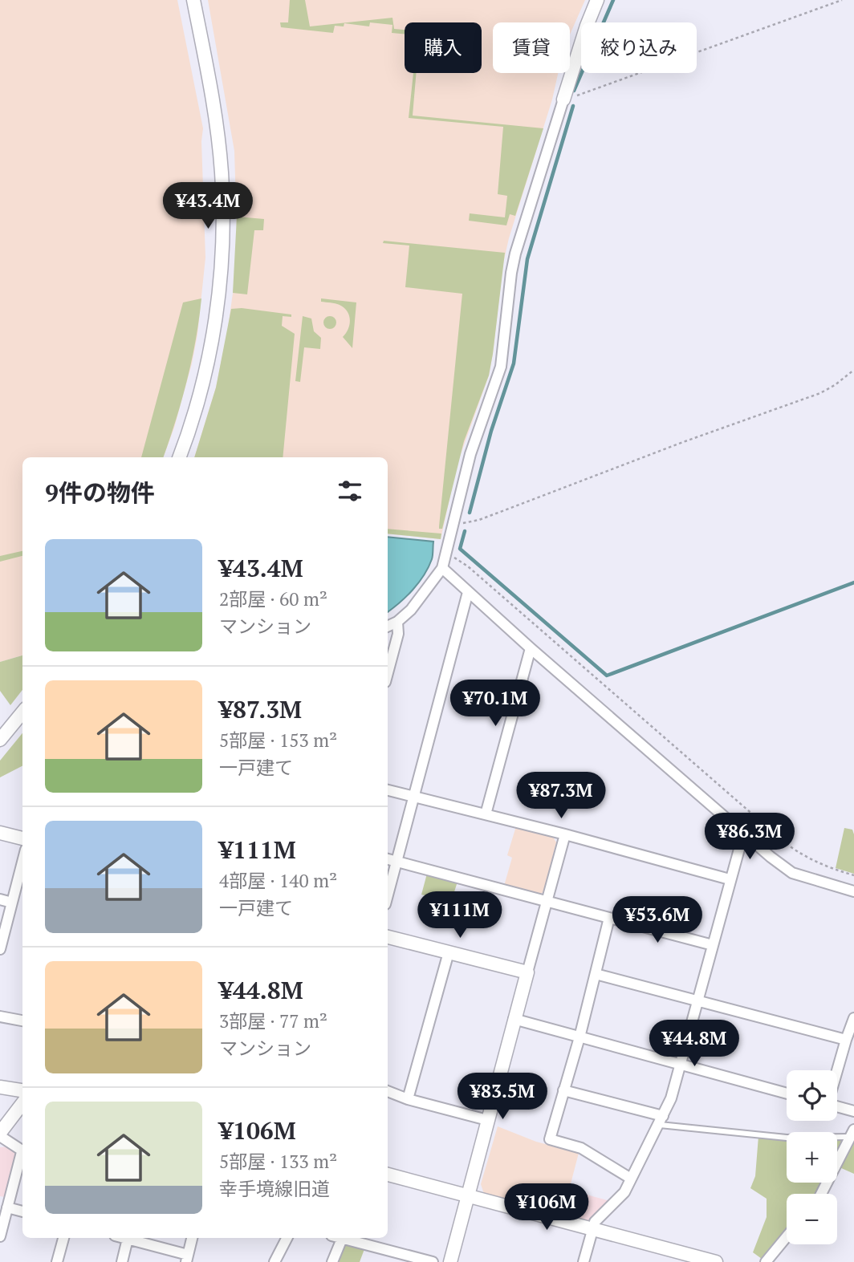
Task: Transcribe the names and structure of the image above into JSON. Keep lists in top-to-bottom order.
{
  "page": {
    "chip": ["購入", "賃貸", "絞り込み"],
    "price": [
      "¥43.4M",
      "¥70.1M",
      "¥87.3M",
      "¥86.3M",
      "¥111M",
      "¥53.6M",
      "¥44.8M",
      "¥83.5M",
      "¥106M"
    ],
    "heading": "9件の物件",
    "list": [
      {
        "name": "¥43.4M",
        "note": "2部屋 · 60 m² · マンション"
      },
      {
        "name": "¥87.3M",
        "note": "5部屋 · 153 m² · 一戸建て"
      },
      {
        "name": "¥111M",
        "note": "4部屋 · 140 m² · 一戸建て"
      },
      {
        "name": "¥44.8M",
        "note": "3部屋 · 77 m² · マンション"
      },
      {
        "name": "¥106M",
        "note": "5部屋 · 133 m² · 幸手境線旧道"
      }
    ],
    "map_buttons": ["+", "−"]
  }
}
